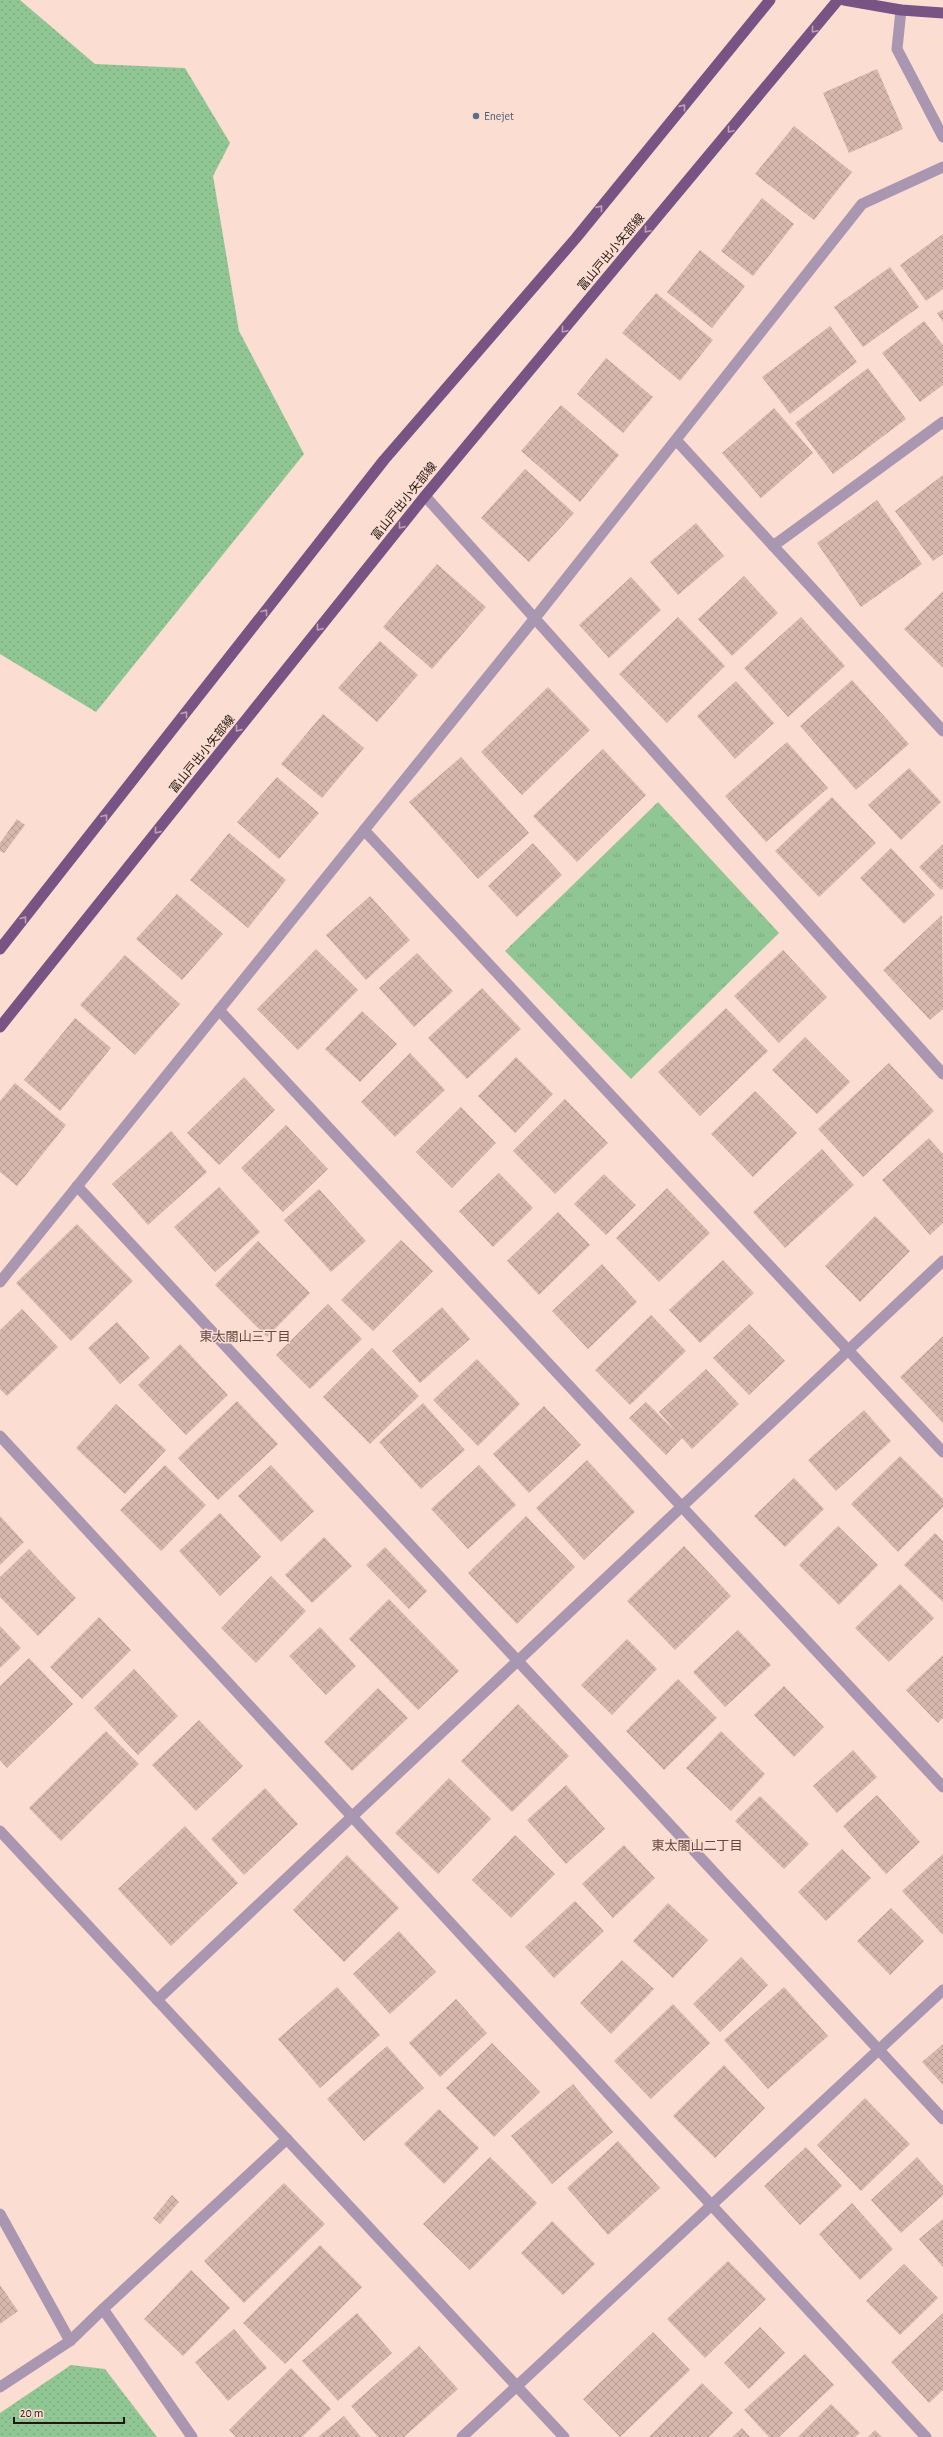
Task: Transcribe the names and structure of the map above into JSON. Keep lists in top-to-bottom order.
{
  "streets": {
    "main road": ["富山戸出小矢部線"]
  },
  "districts": ["東太閤山三丁目", "東太閤山二丁目"],
  "places": ["Enejet"],
  "scale_bar": "20 m"
}
